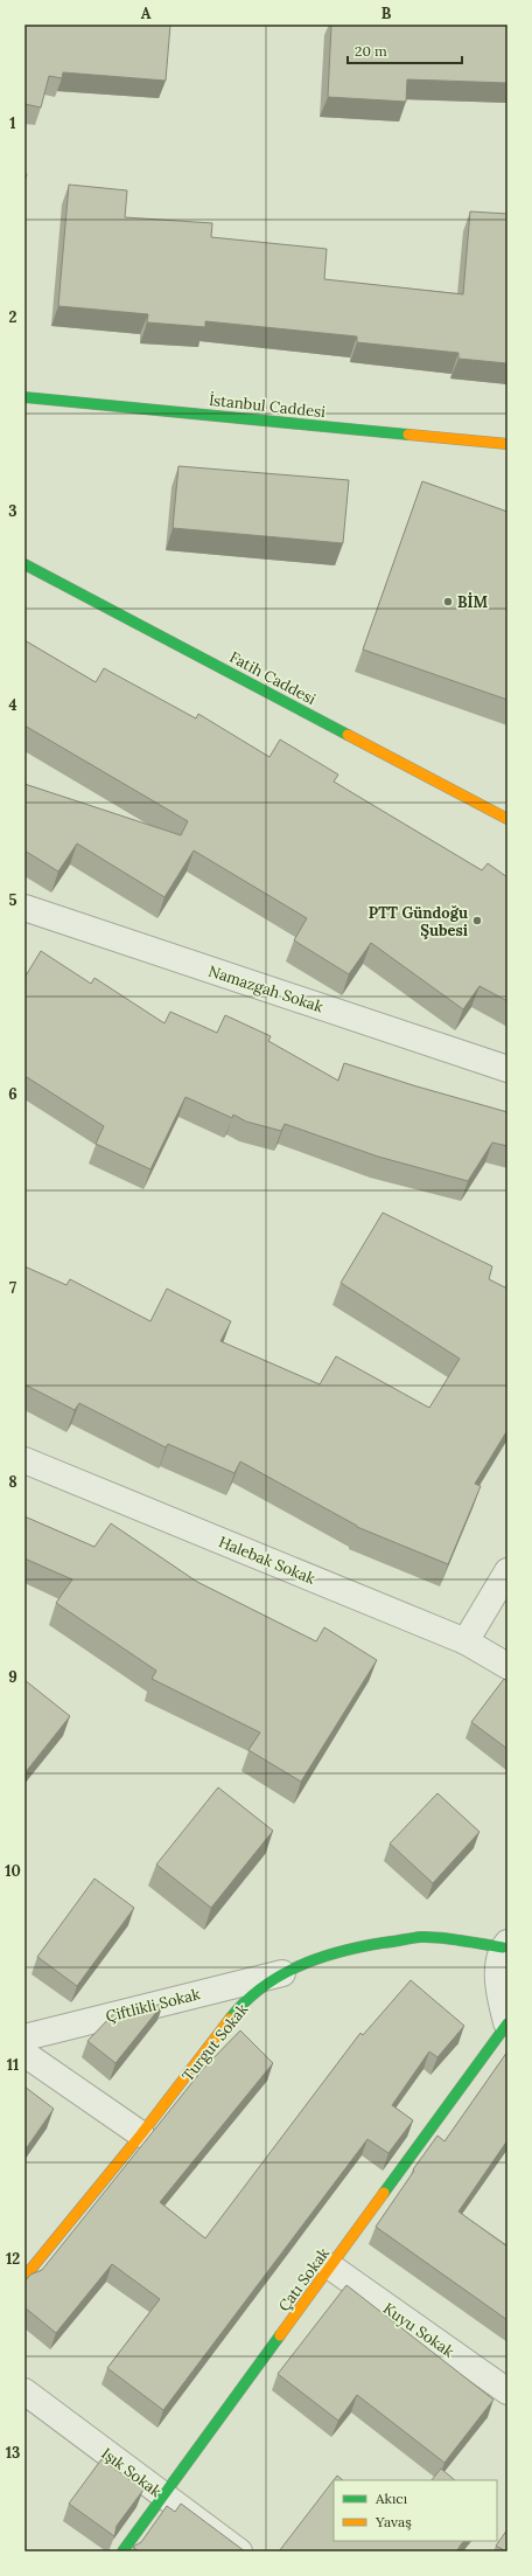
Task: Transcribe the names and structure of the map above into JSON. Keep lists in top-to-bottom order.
{
  "streets": {
    "street": [
      "İstanbul Caddesi",
      "Fatih Caddesi",
      "Namazgah Sokak",
      "Halebak Sokak",
      "Çiftlikli Sokak",
      "Turgut Sokak",
      "Çatı Sokak",
      "Kuyu Sokak",
      "Işık Sokak"
    ]
  },
  "crossings": [
    ["Çiftlikli Sokak", "Turgut Sokak"],
    ["Çatı Sokak", "Kuyu Sokak"],
    ["Çatı Sokak", "Işık Sokak"]
  ],
  "places": ["BİM", "PTT Gündoğu Şubesi"],
  "legend": ["Akıcı", "Yavaş"],
  "scale_bar": "20 m",
  "grid": {
    "columns": ["A", "B"],
    "rows": [
      "1",
      "2",
      "3",
      "4",
      "5",
      "6",
      "7",
      "8",
      "9",
      "10",
      "11",
      "12",
      "13"
    ]
  }
}
